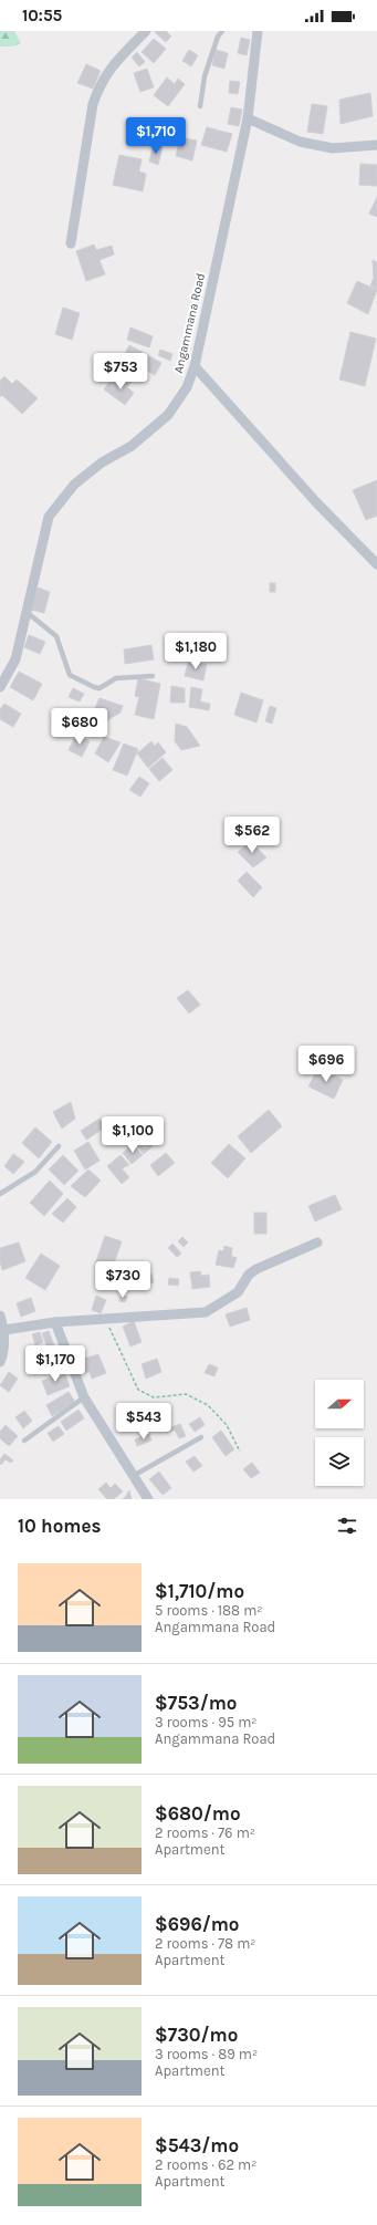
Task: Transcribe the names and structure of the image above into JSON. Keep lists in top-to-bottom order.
{
  "streets": {
    "street": ["Angammana Road"]
  },
  "north": "right",
  "page": {
    "status": "10:55",
    "price": [
      "$1,710",
      "$753",
      "$1,180",
      "$680",
      "$562",
      "$696",
      "$1,100",
      "$730",
      "$1,170",
      "$543"
    ],
    "heading": "10 homes",
    "list": [
      {
        "name": "$1,710/mo",
        "note": "5 rooms · 188 m² · Angammana Road"
      },
      {
        "name": "$753/mo",
        "note": "3 rooms · 95 m² · Angammana Road"
      },
      {
        "name": "$680/mo",
        "note": "2 rooms · 76 m² · Apartment"
      },
      {
        "name": "$696/mo",
        "note": "2 rooms · 78 m² · Apartment"
      },
      {
        "name": "$730/mo",
        "note": "3 rooms · 89 m² · Apartment"
      },
      {
        "name": "$543/mo",
        "note": "2 rooms · 62 m² · Apartment"
      }
    ]
  }
}
